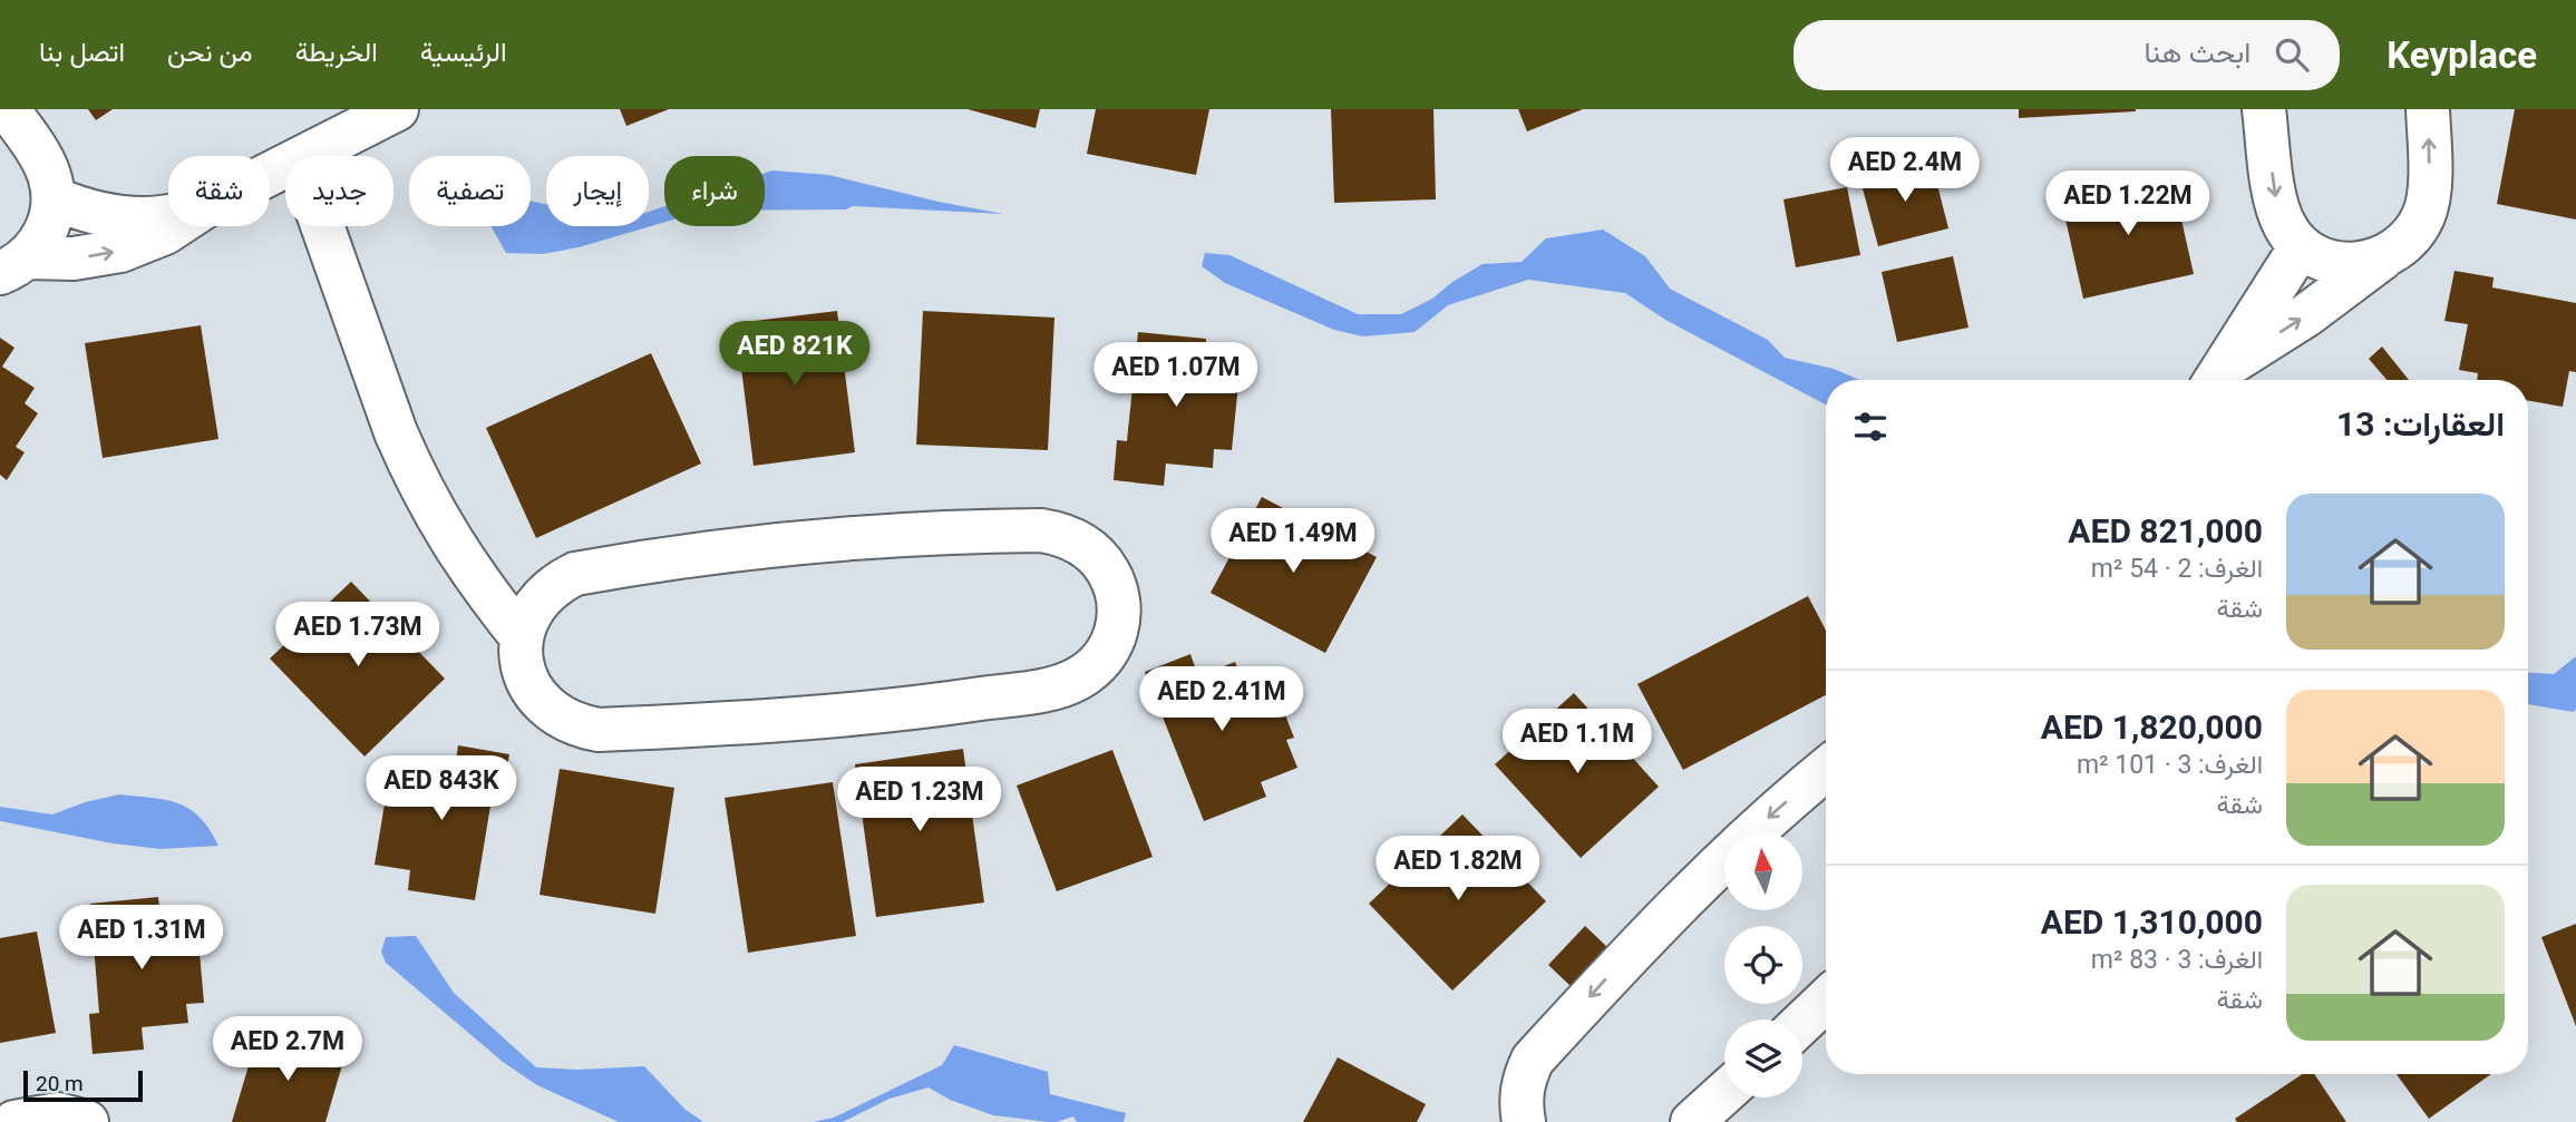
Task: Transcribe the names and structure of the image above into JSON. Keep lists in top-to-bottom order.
{
  "scale_bar": "20 m",
  "north": "top",
  "page": {
    "header": "Keyplace",
    "search": "ابحث هنا",
    "nav": [
      "الرئيسية",
      "الخريطة",
      "من نحن",
      "اتصل بنا"
    ],
    "price": [
      "AED 2.4M",
      "AED 1.22M",
      "AED 821K",
      "AED 1.07M",
      "AED 1.49M",
      "AED 1.73M",
      "AED 2.41M",
      "AED 1.1M",
      "AED 843K",
      "AED 1.23M",
      "AED 1.82M",
      "AED 1.31M",
      "AED 2.7M"
    ],
    "chip": [
      "شراء",
      "إيجار",
      "تصفية",
      "جديد",
      "شقة"
    ],
    "heading": "العقارات: 13",
    "list": [
      {
        "name": "AED 821,000",
        "note": "الغرف: 2 · 54 m² · شقة"
      },
      {
        "name": "AED 1,820,000",
        "note": "الغرف: 3 · 101 m² · شقة"
      },
      {
        "name": "AED 1,310,000",
        "note": "الغرف: 3 · 83 m² · شقة"
      }
    ],
    "scale": "20 m"
  }
}
